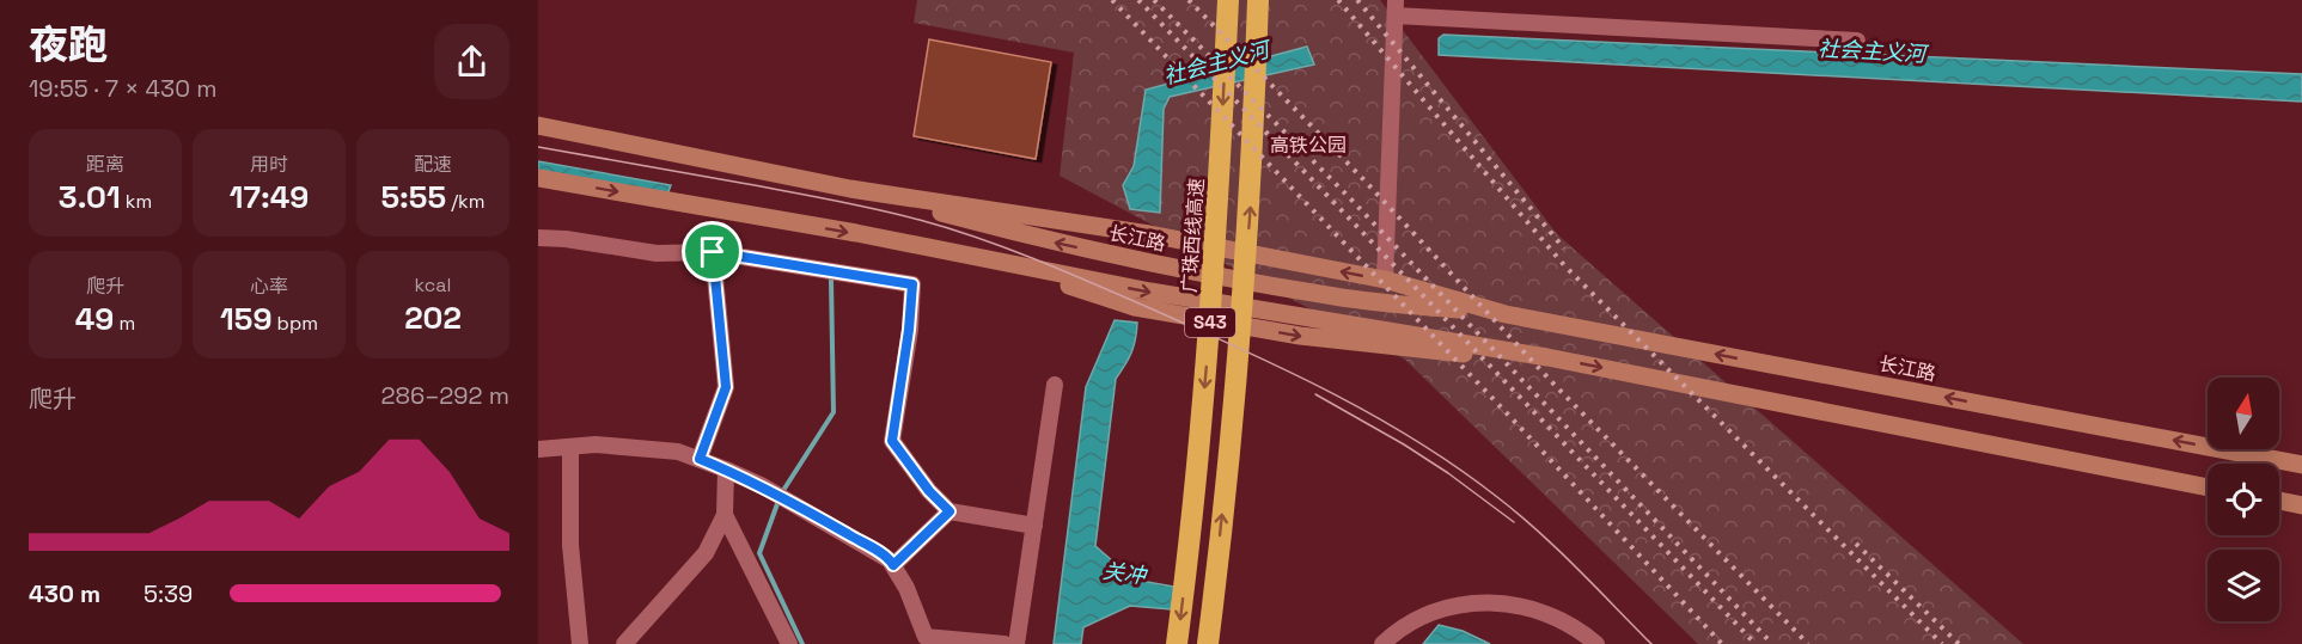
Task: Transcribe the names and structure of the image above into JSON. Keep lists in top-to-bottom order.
{
  "streets": {
    "highway": ["广珠西线高速", "S43"],
    "main road": ["长江路"]
  },
  "water": ["社会主义河", "关冲"],
  "parks": ["高铁公园"],
  "north": "top",
  "page": {
    "heading": ["夜跑", "19:55 · 7 × 430 m"],
    "stats": [
      ["距离", "3.01 km"],
      ["用时", "17:49"],
      ["配速", "5:55 /km"],
      ["爬升", "49 m"],
      ["心率", "159 bpm"],
      ["kcal", "202"]
    ],
    "chart": ["爬升", "286–292 m"],
    "list": [
      {
        "name": "430 m",
        "note": "5:39"
      }
    ]
  }
}
